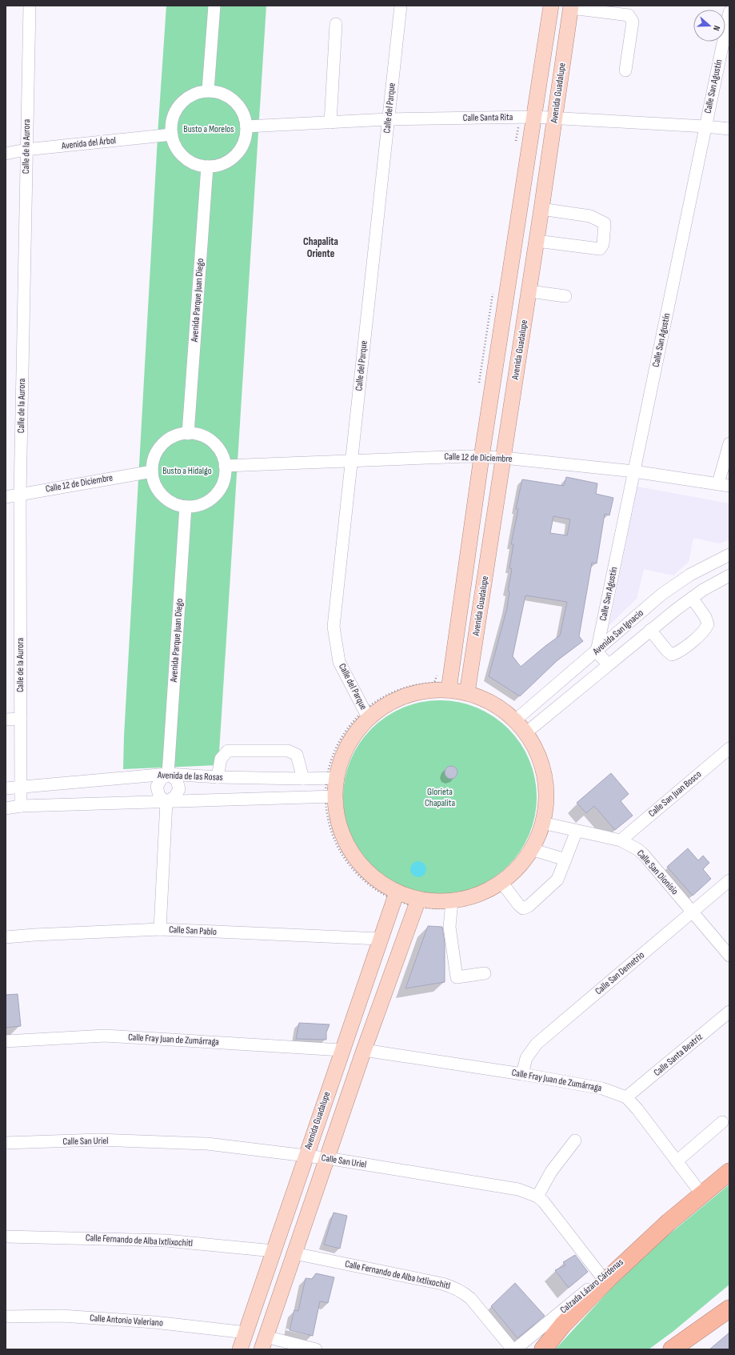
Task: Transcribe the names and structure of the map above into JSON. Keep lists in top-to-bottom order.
{
  "streets": {
    "highway": ["Calzada Lázaro Cárdenas"],
    "main road": ["Avenida Guadalupe"],
    "street": [
      "Calle San Agustín",
      "Calle del Parque",
      "Calle Santa Rita",
      "Avenida del Árbol",
      "Calle de la Aurora",
      "Avenida Parque Juan Diego",
      "Calle 12 de Diciembre",
      "Avenida San Ignacio",
      "Avenida de las Rosas",
      "Calle San Juan Bosco",
      "Calle San Dionisio",
      "Calle San Pablo",
      "Calle San Demetrio",
      "Calle Fray Juan de Zumárraga",
      "Calle Santa Beatríz",
      "Calle San Uriel",
      "Calle Fernando de Alba Ixtlixochitl",
      "Calle Antonio Valeriano"
    ]
  },
  "crossings": [
    ["Calle San Agustín", "Calle Santa Rita"],
    ["Calle San Agustín", "Calle 12 de Diciembre"],
    ["Calle San Agustín", "Avenida San Ignacio"],
    ["Avenida Guadalupe", "Calle Santa Rita"],
    ["Avenida Guadalupe", "Calle 12 de Diciembre"],
    ["Avenida Guadalupe", "Calle San Pablo"],
    ["Avenida Guadalupe", "Calle Fray Juan de Zumárraga"],
    ["Avenida Guadalupe", "Calle San Uriel"],
    ["Avenida Guadalupe", "Calle Fernando de Alba Ixtlixochitl"],
    ["Avenida Guadalupe", "Calle Antonio Valeriano"],
    ["Calle del Parque", "Calle Santa Rita"],
    ["Calle del Parque", "Calle 12 de Diciembre"],
    ["Calle Santa Rita", "Avenida del Árbol"],
    ["Calle Santa Rita", "Avenida Parque Juan Diego"],
    ["Avenida del Árbol", "Calle de la Aurora"],
    ["Avenida del Árbol", "Avenida Parque Juan Diego"],
    ["Calle de la Aurora", "Calle 12 de Diciembre"],
    ["Calle de la Aurora", "Avenida de las Rosas"],
    ["Avenida Parque Juan Diego", "Calle 12 de Diciembre"],
    ["Avenida Parque Juan Diego", "Avenida de las Rosas"],
    ["Calle San Juan Bosco", "Calle San Dionisio"],
    ["Calle San Dionisio", "Calle San Demetrio"],
    ["Calle San Demetrio", "Calle Fray Juan de Zumárraga"],
    ["Calle Fray Juan de Zumárraga", "Calle Santa Beatríz"],
    ["Calle Fray Juan de Zumárraga", "Calzada Lázaro Cárdenas"],
    ["Calle San Uriel", "Calzada Lázaro Cárdenas"],
    ["Calle Fernando de Alba Ixtlixochitl", "Calzada Lázaro Cárdenas"]
  ],
  "districts": ["Chapalita Oriente"],
  "parks": ["Busto a Morelos", "Busto a Hidalgo", "Glorieta Chapalita"],
  "north": "right"
}
